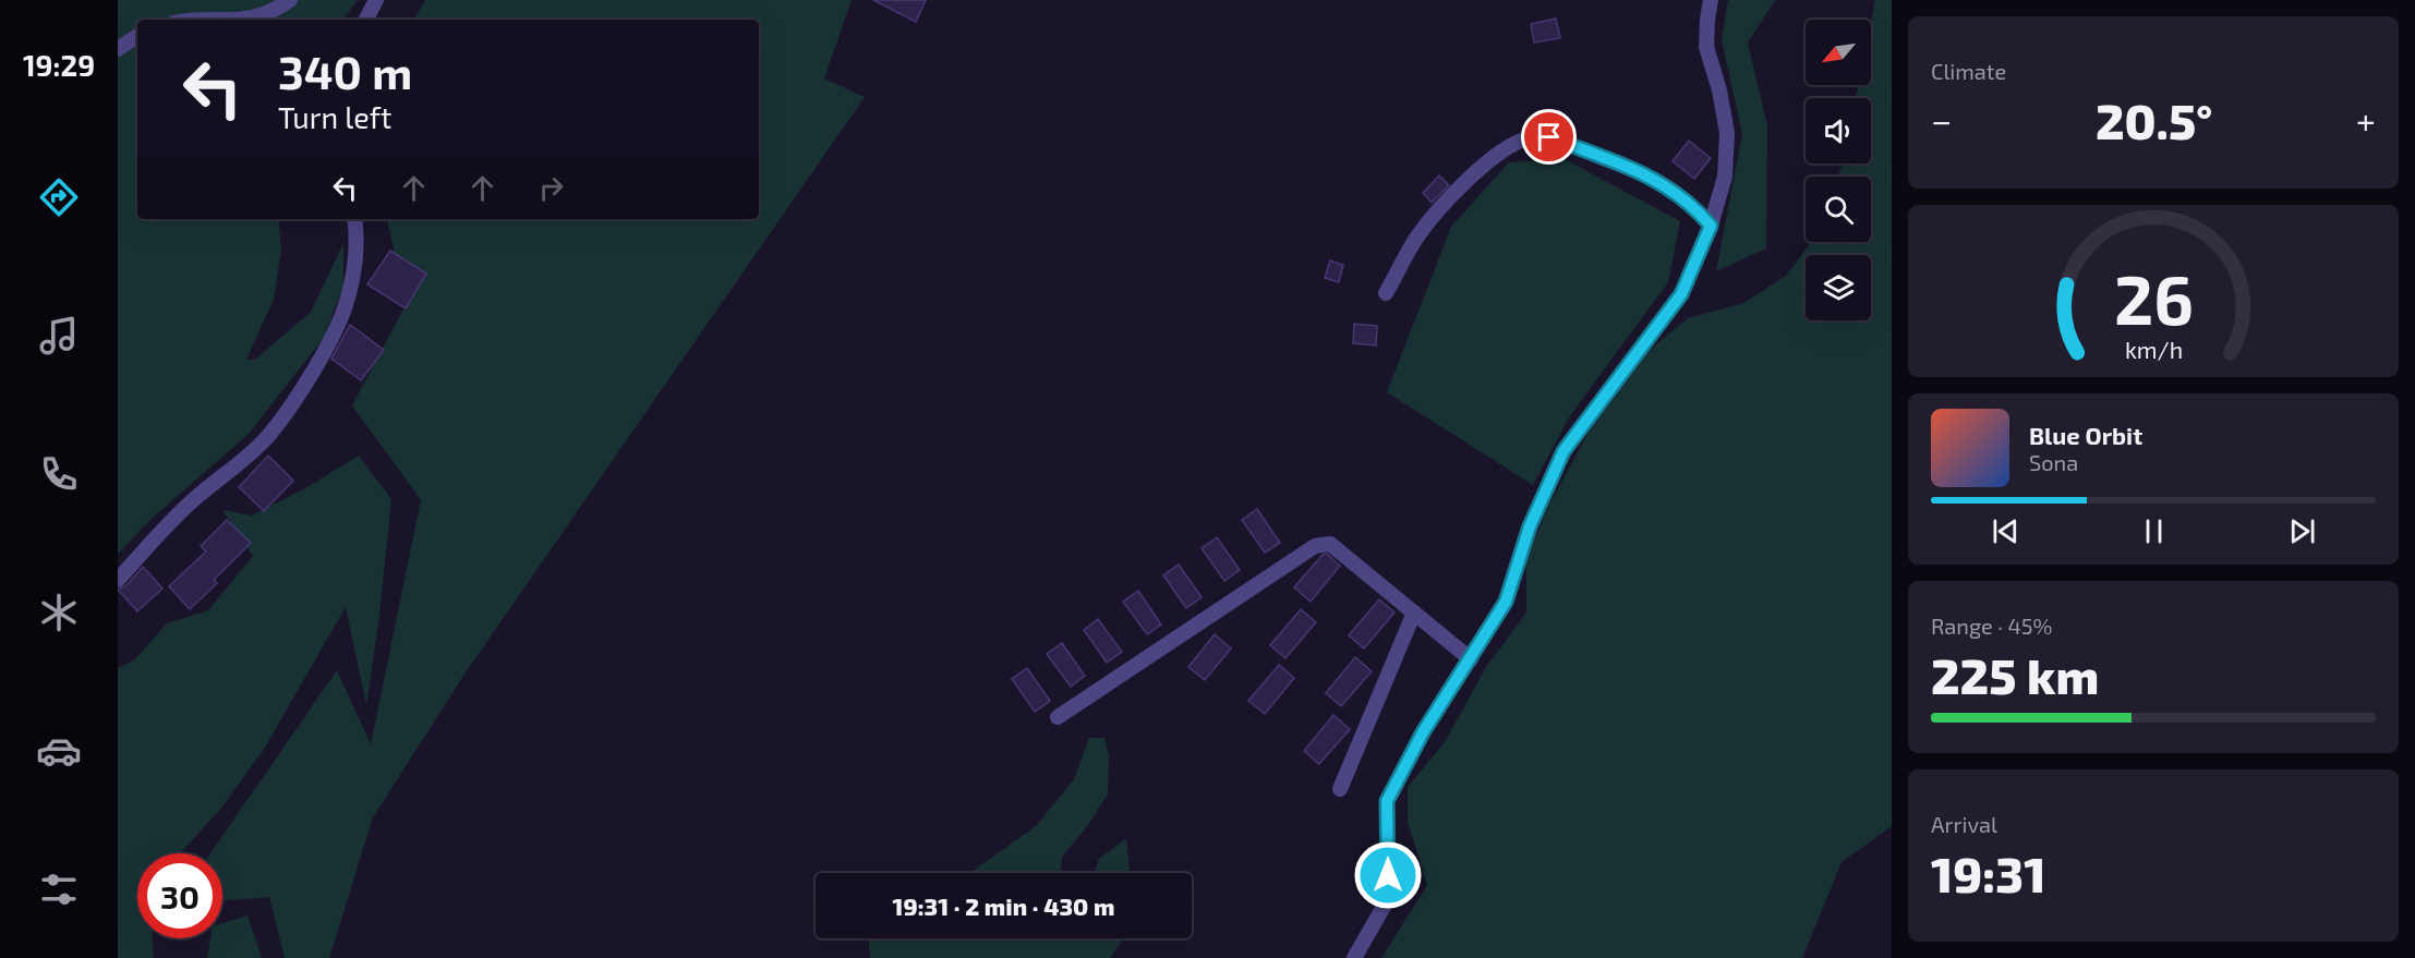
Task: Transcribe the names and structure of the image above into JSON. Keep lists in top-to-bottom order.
{
  "north": "bottom left",
  "page": {
    "tabs": "19:29",
    "tile": [
      "Climate",
      ["Range · 45%", "225 km"],
      ["Arrival", "19:31"]
    ],
    "turn": ["340 m", "Turn left"],
    "heat": ["−", "20.5°", "+"],
    "song": ["Blue Orbit", "Sona"],
    "limit": "30",
    "trip": "19:31 · 2 min · 430 m",
    "gauge": ["26", "km/h"]
  }
}
